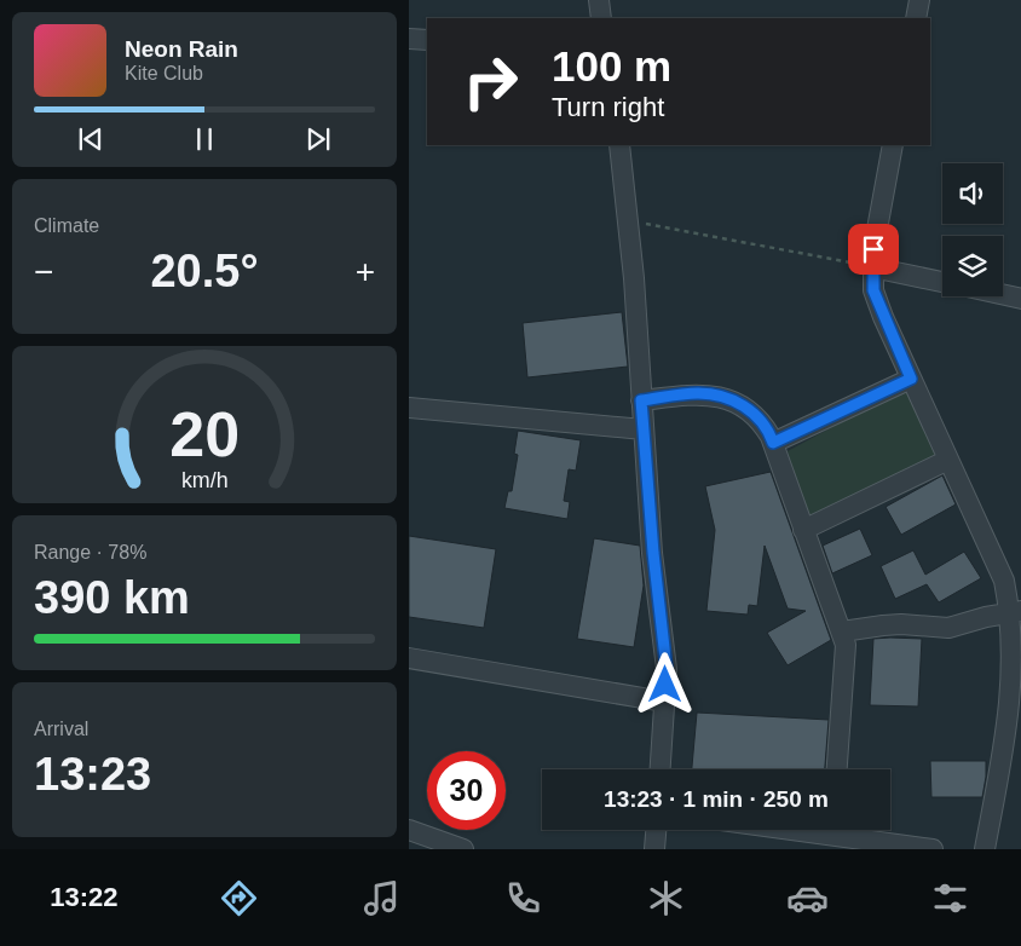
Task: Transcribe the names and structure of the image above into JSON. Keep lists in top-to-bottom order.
{
  "page": {
    "turn": ["100 m", "Turn right"],
    "song": ["Neon Rain", "Kite Club"],
    "tile": [
      "Climate",
      ["Range · 78%", "390 km"],
      ["Arrival", "13:23"]
    ],
    "heat": ["−", "20.5°", "+"],
    "limit": "30",
    "trip": "13:23 · 1 min · 250 m",
    "tabs": "13:22",
    "gauge": ["20", "km/h"]
  }
}
